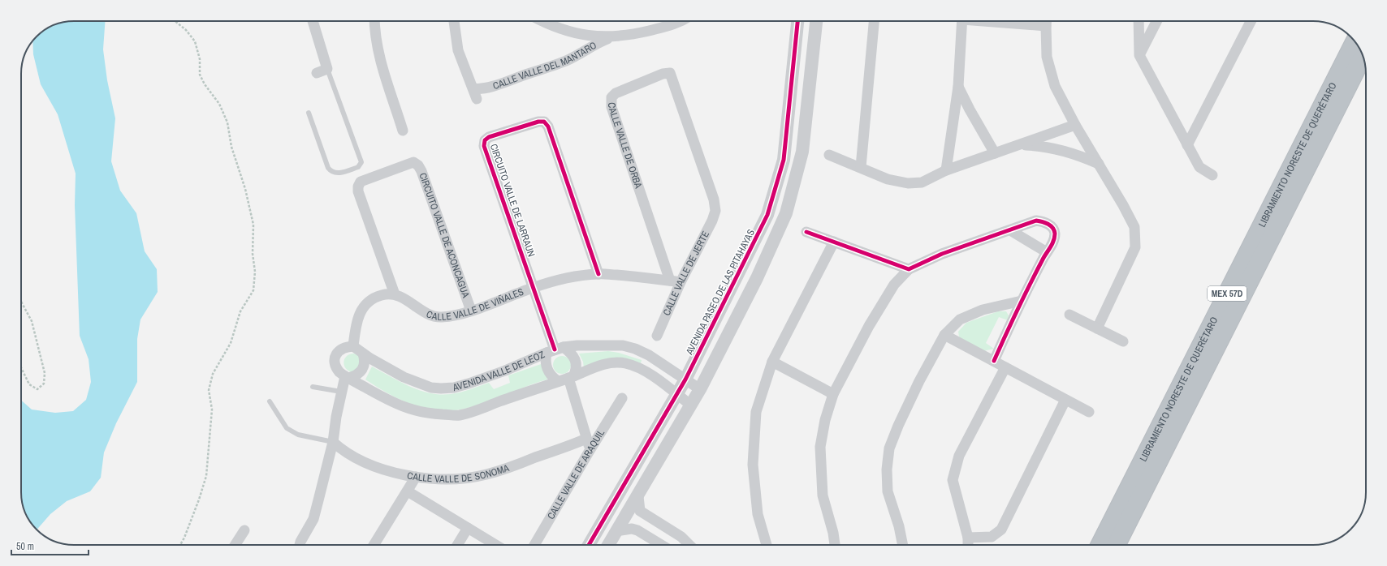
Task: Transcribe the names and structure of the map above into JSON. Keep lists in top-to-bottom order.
{
  "streets": {
    "highway": ["LIBRAMIENTO NORESTE DE QUERÉTARO", "MEX 57D"],
    "street": [
      "CALLE VALLE DEL MANTARO",
      "CALLE VALLE DE ORBA",
      "CIRCUITO VALLE DE LARRAUN",
      "CIRCUITO VALLE DE ACONCAGUA",
      "CALLE VALLE DE JERTE",
      "AVENIDA PASEO DE LAS PITAHAYAS",
      "CALLE VALLE DE VIÑALES",
      "AVENIDA VALLE DE LEOZ",
      "CALLE VALLE DE SONOMA",
      "CALLE VALLE DE ARAQUIL"
    ]
  },
  "crossings": [
    ["CALLE VALLE DE ORBA", "CALLE VALLE DE JERTE"],
    ["CALLE VALLE DE ORBA", "CALLE VALLE DE VIÑALES"],
    ["CIRCUITO VALLE DE LARRAUN", "CALLE VALLE DE VIÑALES"],
    ["CIRCUITO VALLE DE LARRAUN", "AVENIDA VALLE DE LEOZ"],
    ["CIRCUITO VALLE DE LARRAUN", "CALLE VALLE DE SONOMA"],
    ["CIRCUITO VALLE DE LARRAUN", "CALLE VALLE DE ARAQUIL"],
    ["CIRCUITO VALLE DE ACONCAGUA", "CALLE VALLE DE VIÑALES"],
    ["CALLE VALLE DE JERTE", "CALLE VALLE DE VIÑALES"],
    ["AVENIDA PASEO DE LAS PITAHAYAS", "AVENIDA VALLE DE LEOZ"]
  ],
  "scale_bar": "50 m"
}
